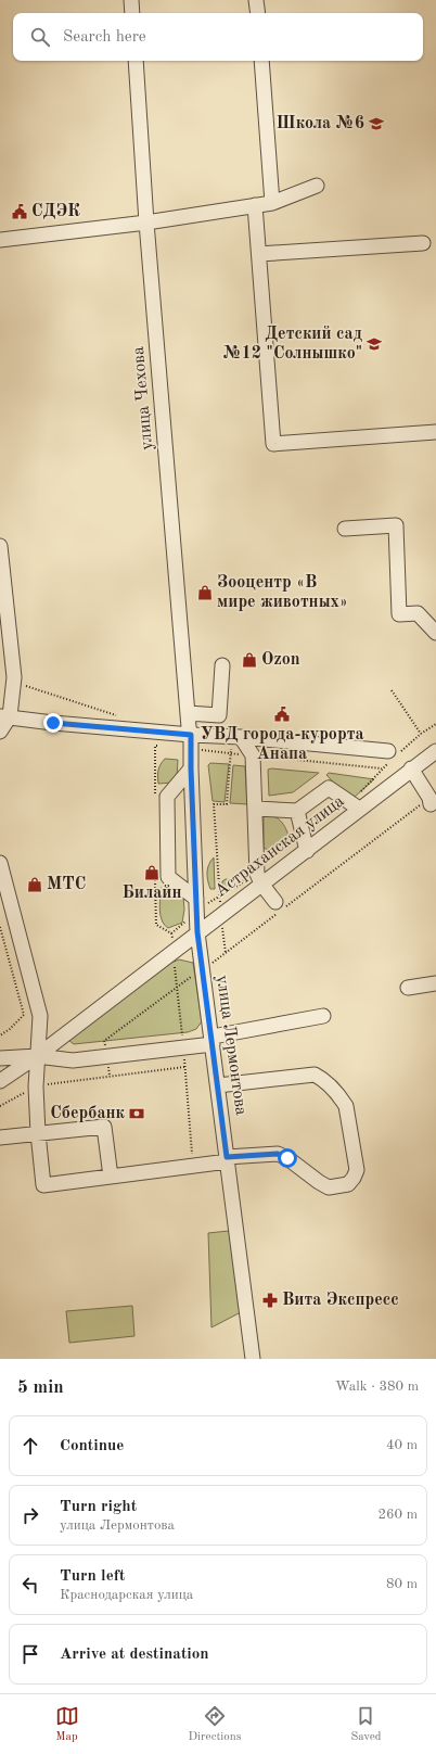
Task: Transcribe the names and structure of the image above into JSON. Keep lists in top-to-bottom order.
{
  "streets": {
    "street": ["улица Чехова", "Астраханская улица", "улица Лермонтова"]
  },
  "crossings": [
    ["улица Чехова", "улица Лермонтова"],
    ["Астраханская улица", "улица Лермонтова"]
  ],
  "places": {
    "school or university": ["Школа №6", "Детский сад №12 \"Солнышко\""],
    "public building": ["СДЭК", "УВД города-курорта Анапа"],
    "shop": [
      "Зооцентр «В мире животных»",
      "Ozon",
      "Билайн",
      "МТС"
    ],
    "bank": ["Сбербанк"],
    "pharmacy": ["Вита Экспресс"]
  },
  "page": {
    "search": "Search here",
    "heading": ["5 min", "Walk · 380 m"],
    "list": [
      ["Continue", "40 m"],
      ["Turn right", "улица Лермонтова", "260 m"],
      ["Turn left", "Краснодарская улица", "80 m"],
      "Arrive at destination"
    ],
    "nav": ["Map", "Directions", "Saved"]
  }
}
